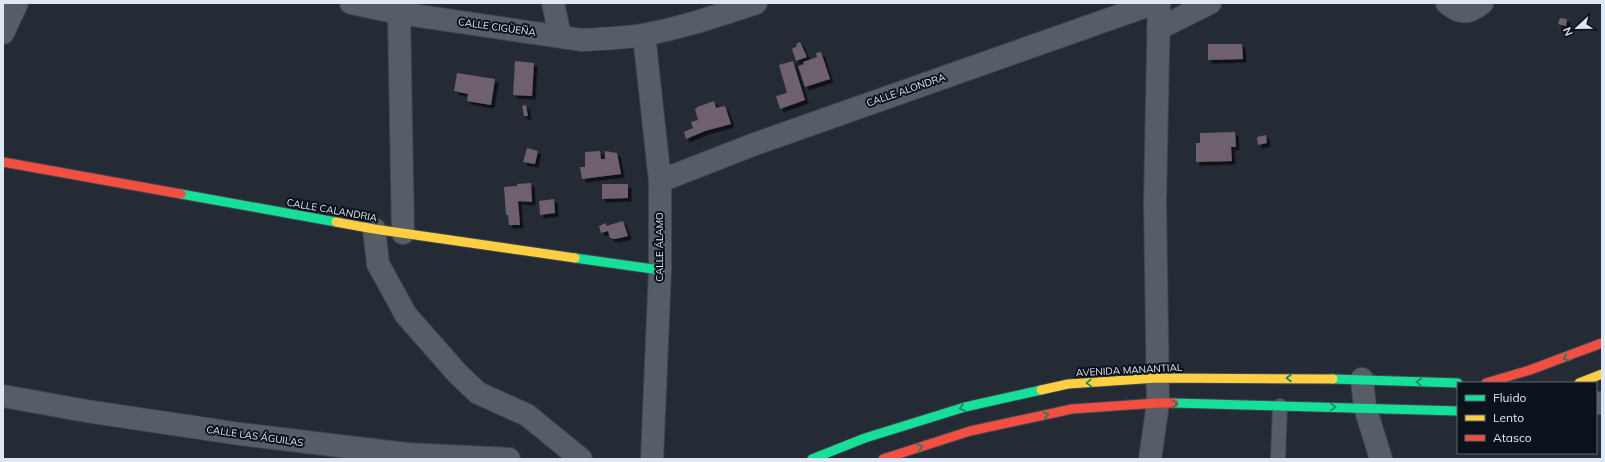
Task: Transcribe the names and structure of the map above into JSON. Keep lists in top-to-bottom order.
{
  "streets": {
    "street": [
      "CALLE CIGÜEÑA",
      "CALLE ALONDRA",
      "CALLE CALANDRIA",
      "CALLE ÁLAMO",
      "AVENIDA MANANTIAL",
      "CALLE LAS ÁGUILAS"
    ]
  },
  "crossings": [
    ["CALLE CIGÜEÑA", "CALLE ÁLAMO"],
    ["CALLE ALONDRA", "CALLE ÁLAMO"],
    ["CALLE CALANDRIA", "CALLE ÁLAMO"]
  ],
  "legend": ["Fluido", "Lento", "Atasco"],
  "north": "left"
}
